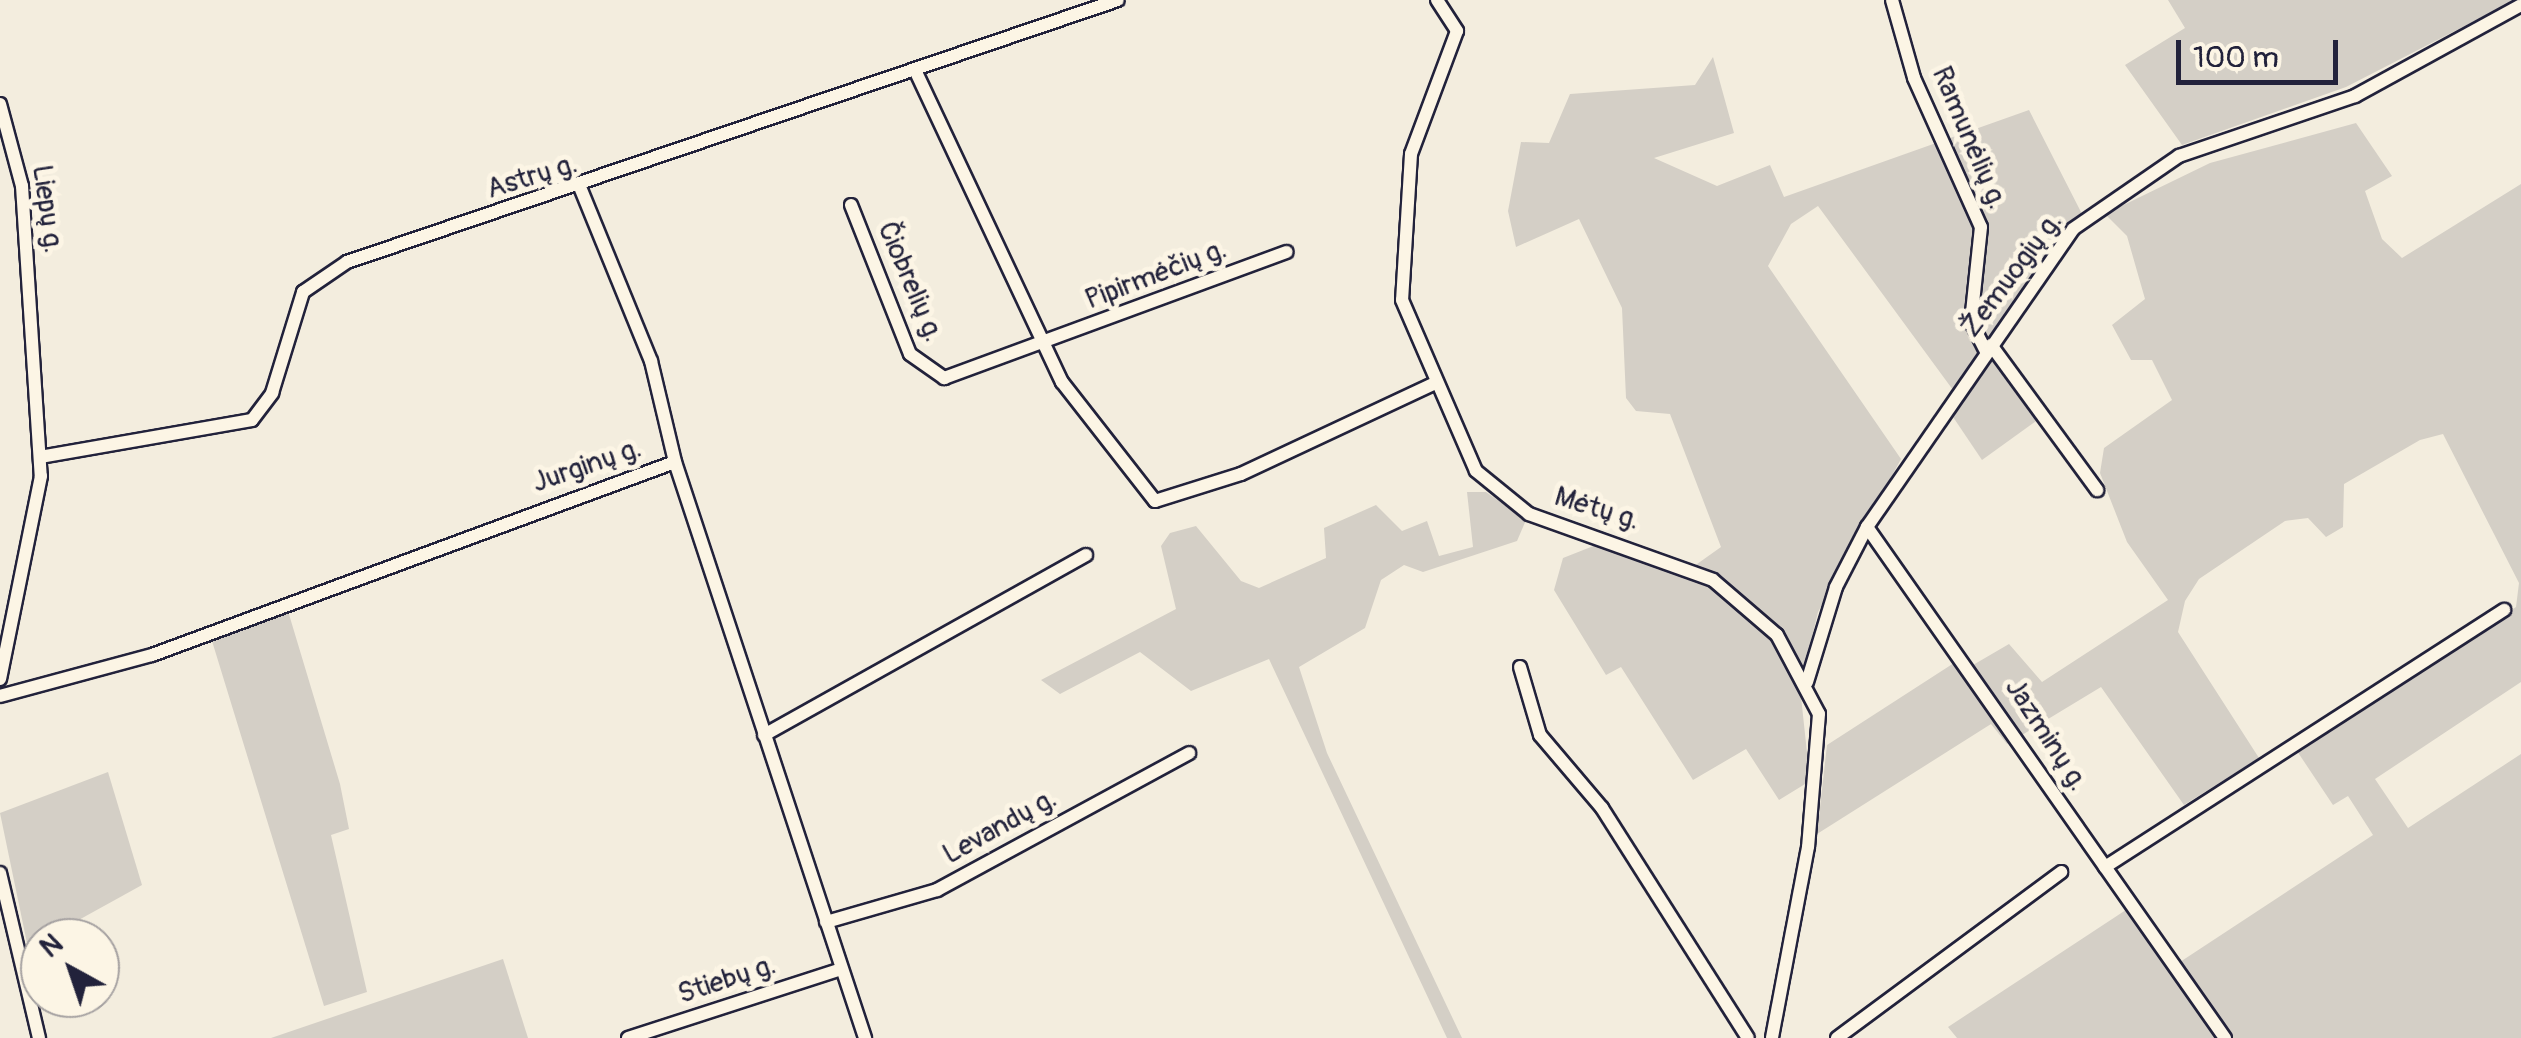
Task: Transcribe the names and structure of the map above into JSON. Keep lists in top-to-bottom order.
{
  "streets": {
    "street": [
      "Ramunėlių g.",
      "Astrų g.",
      "Liepų g.",
      "Pipirmėčių g.",
      "Žemuogių g.",
      "Čiobrelių g.",
      "Jurginų g.",
      "Mėtų g.",
      "Jazminų g.",
      "Levandų g.",
      "Stiebų g."
    ]
  },
  "crossings": [
    ["Ramunėlių g.", "Žemuogių g."],
    ["Astrų g.", "Liepų g."],
    ["Pipirmėčių g.", "Čiobrelių g."],
    ["Žemuogių g.", "Mėtų g."],
    ["Žemuogių g.", "Jazminų g."],
    ["Jurginų g.", "Levandų g."],
    ["Jurginų g.", "Stiebų g."]
  ],
  "scale_bar": "100 m",
  "north": "top left"
}
